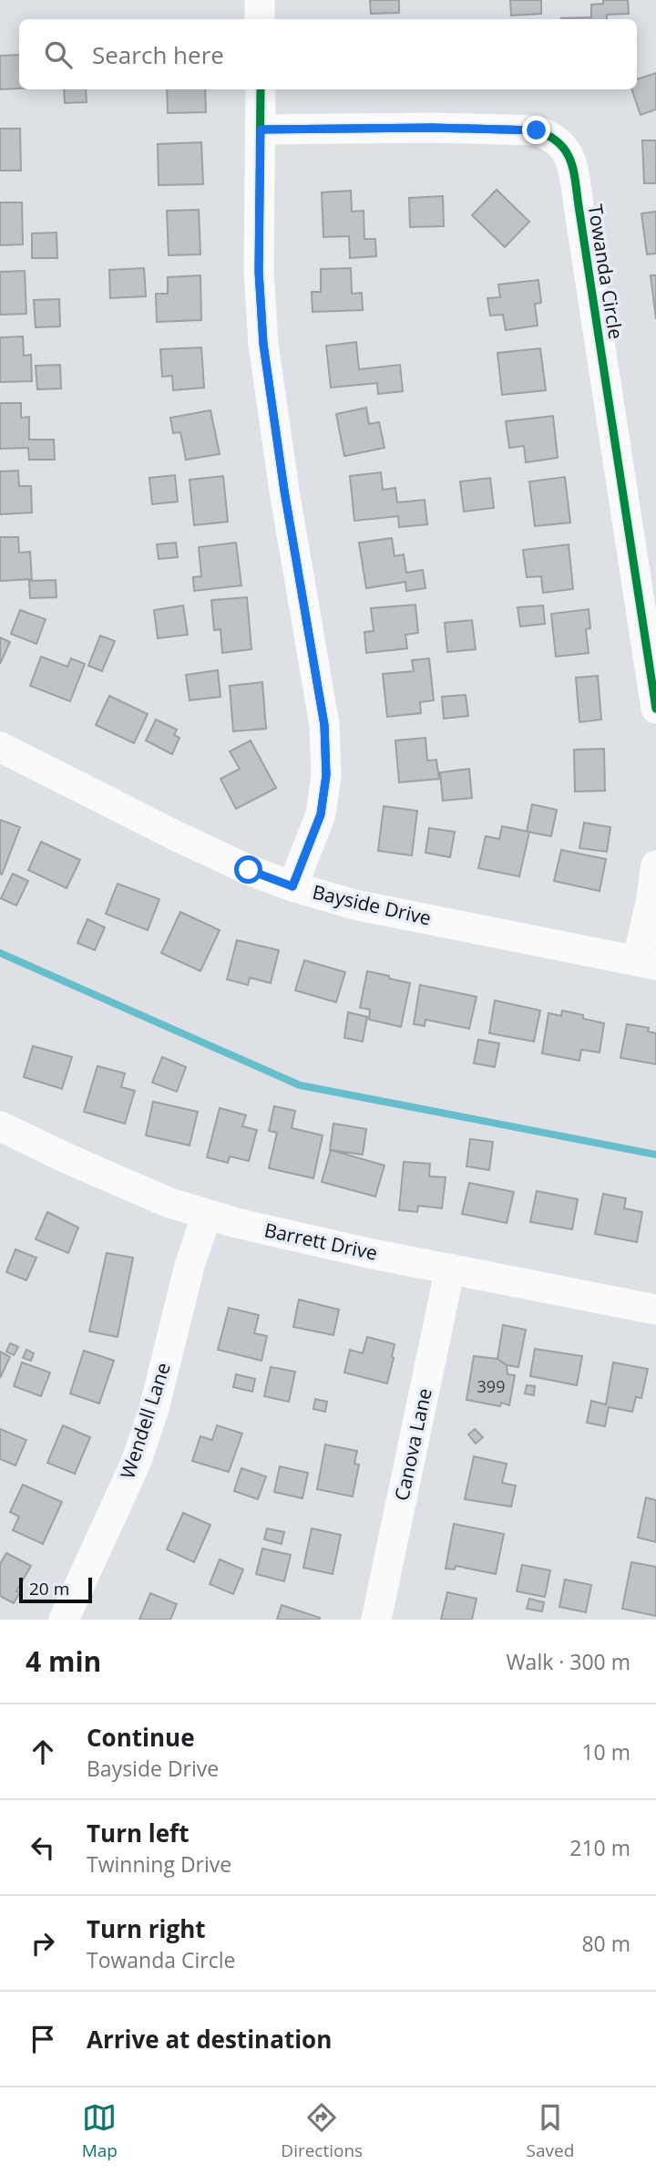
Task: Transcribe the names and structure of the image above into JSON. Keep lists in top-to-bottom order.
{
  "streets": {
    "street": [
      "Towanda Circle",
      "Bayside Drive",
      "Barrett Drive",
      "Wendell Lane",
      "Canova Lane"
    ]
  },
  "crossings": [
    ["Barrett Drive", "Wendell Lane"],
    ["Barrett Drive", "Canova Lane"]
  ],
  "house_numbers": ["399"],
  "scale_bar": "20 m",
  "page": {
    "search": "Search here",
    "scale": "20 m",
    "heading": ["4 min", "Walk · 300 m"],
    "list": [
      ["Continue", "Bayside Drive", "10 m"],
      ["Turn left", "Twinning Drive", "210 m"],
      ["Turn right", "Towanda Circle", "80 m"],
      "Arrive at destination"
    ],
    "nav": ["Map", "Directions", "Saved"]
  }
}
